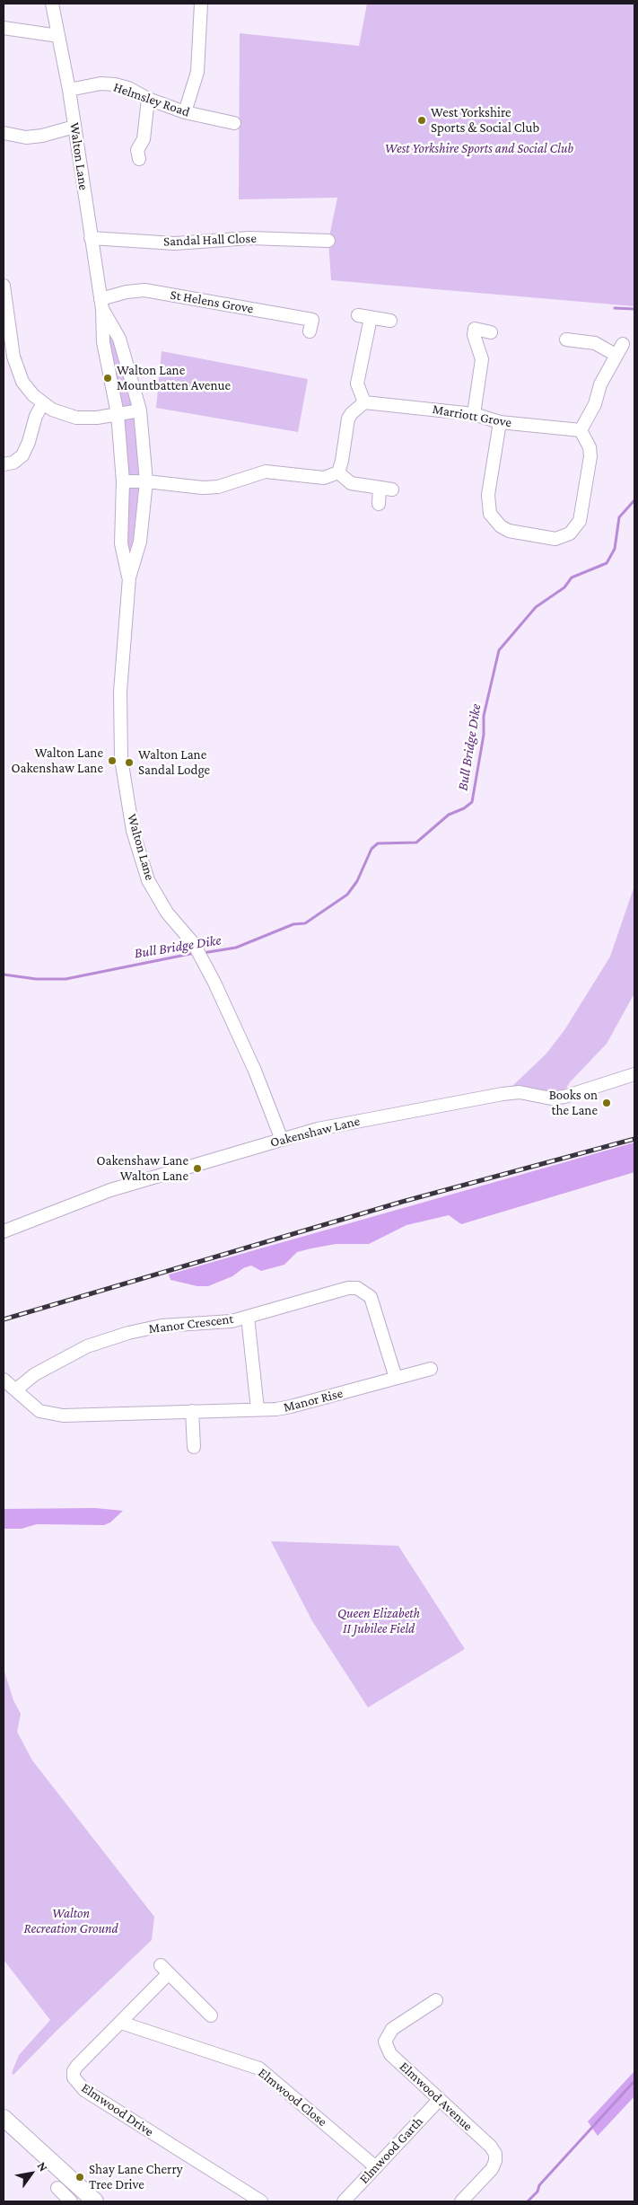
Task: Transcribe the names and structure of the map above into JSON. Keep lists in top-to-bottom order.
{
  "streets": {
    "street": [
      "Helmsley Road",
      "Walton Lane",
      "Sandal Hall Close",
      "St Helens Grove",
      "Marriott Grove",
      "Oakenshaw Lane",
      "Manor Crescent",
      "Manor Rise",
      "Elmwood Avenue",
      "Elmwood Close",
      "Elmwood Drive",
      "Elmwood Garth"
    ]
  },
  "crossings": [
    ["Helmsley Road", "Walton Lane"],
    ["Walton Lane", "Sandal Hall Close"],
    ["Walton Lane", "St Helens Grove"],
    ["Walton Lane", "Oakenshaw Lane"],
    ["Manor Crescent", "Manor Rise"],
    ["Elmwood Avenue", "Elmwood Garth"],
    ["Elmwood Close", "Elmwood Drive"],
    ["Elmwood Close", "Elmwood Garth"]
  ],
  "water": ["Bull Bridge Dike"],
  "parks": ["West Yorkshire Sports and Social Club", "Queen Elizabeth II Jubilee Field", "Walton Recreation Ground"],
  "places": [
    "West Yorkshire Sports & Social Club",
    "Walton Lane Mountbatten Avenue",
    "Walton Lane Oakenshaw Lane",
    "Walton Lane Sandal Lodge",
    "Books on the Lane",
    "Oakenshaw Lane Walton Lane",
    "Shay Lane Cherry Tree Drive"
  ],
  "north": "top right"
}
